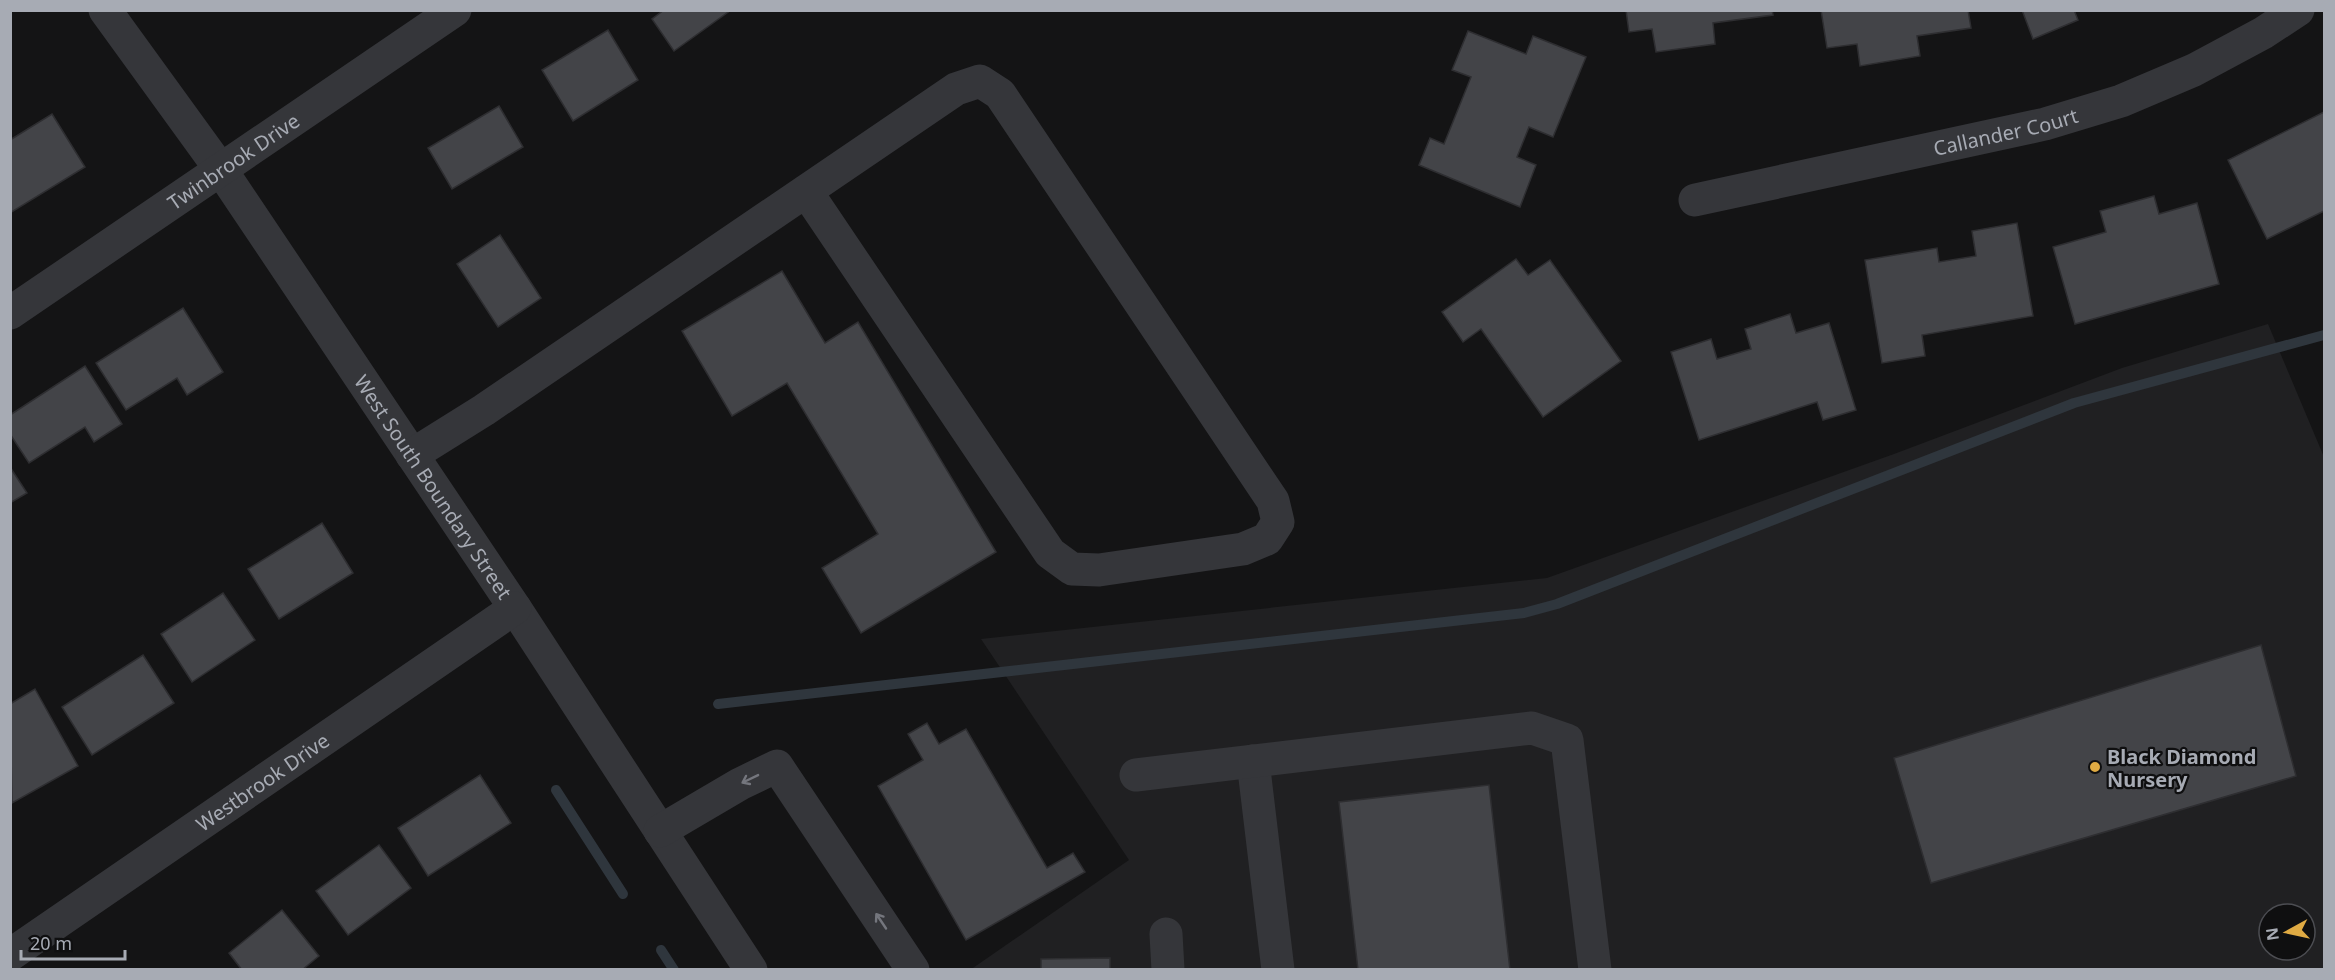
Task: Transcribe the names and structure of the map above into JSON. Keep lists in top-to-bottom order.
{
  "streets": {
    "street": [
      "Callander Court",
      "Twinbrook Drive",
      "West South Boundary Street",
      "Westbrook Drive"
    ]
  },
  "crossings": [
    ["Twinbrook Drive", "West South Boundary Street"],
    ["West South Boundary Street", "Westbrook Drive"]
  ],
  "places": ["Black Diamond Nursery"],
  "scale_bar": "20 m",
  "north": "left"
}
